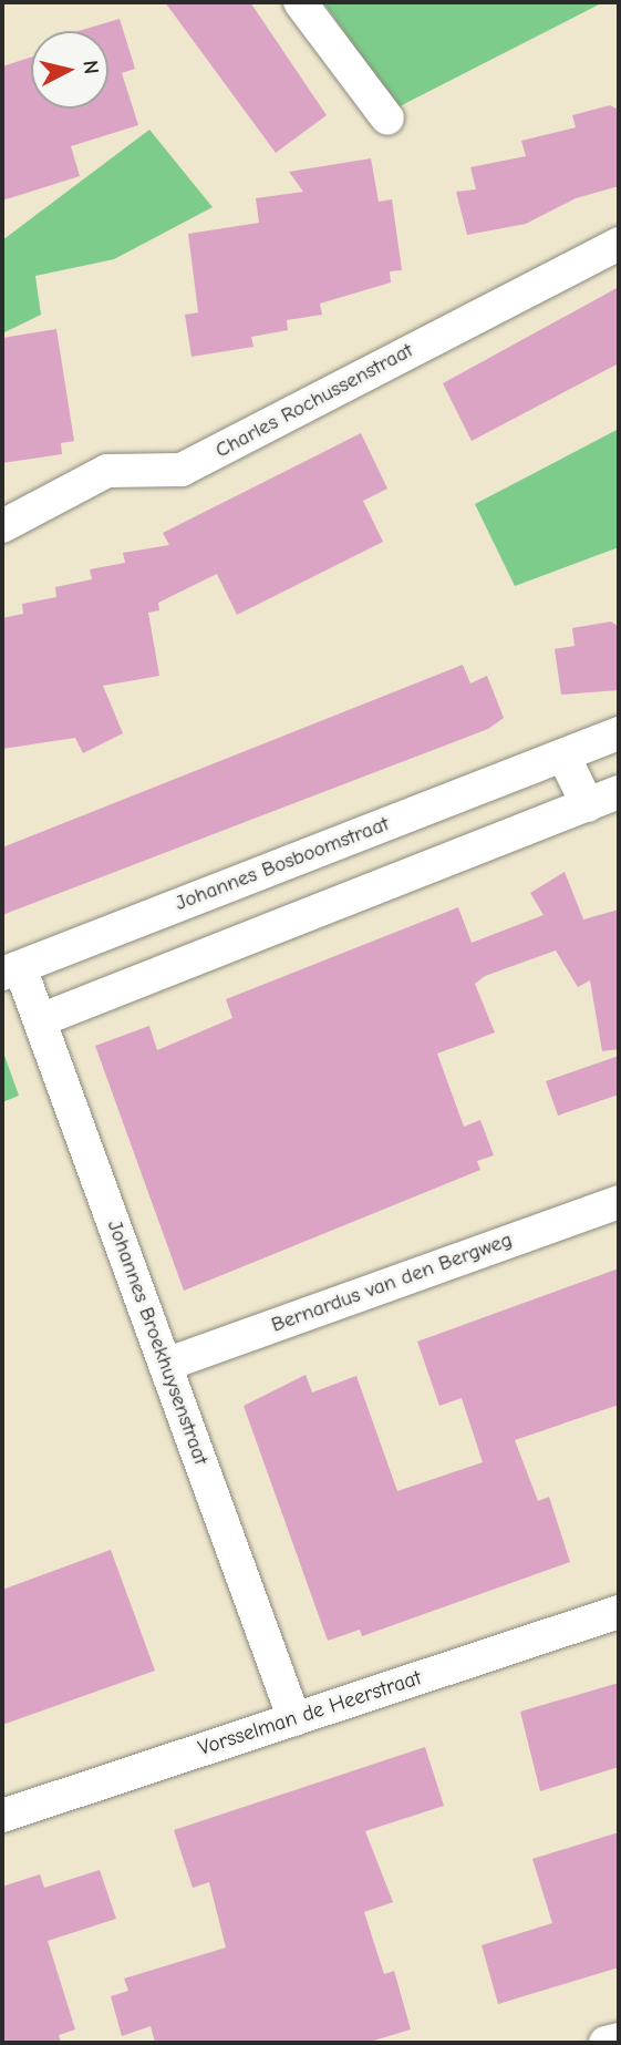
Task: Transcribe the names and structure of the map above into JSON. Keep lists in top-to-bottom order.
{
  "streets": {
    "street": [
      "Charles Rochussenstraat",
      "Johannes Bosboomstraat",
      "Bernardus van den Bergweg",
      "Johannes Broekhuysenstraat",
      "Vorsselman de Heerstraat"
    ]
  },
  "crossings": [
    ["Johannes Bosboomstraat", "Johannes Broekhuysenstraat"],
    ["Bernardus van den Bergweg", "Johannes Broekhuysenstraat"],
    ["Johannes Broekhuysenstraat", "Vorsselman de Heerstraat"]
  ],
  "north": "right"
}
